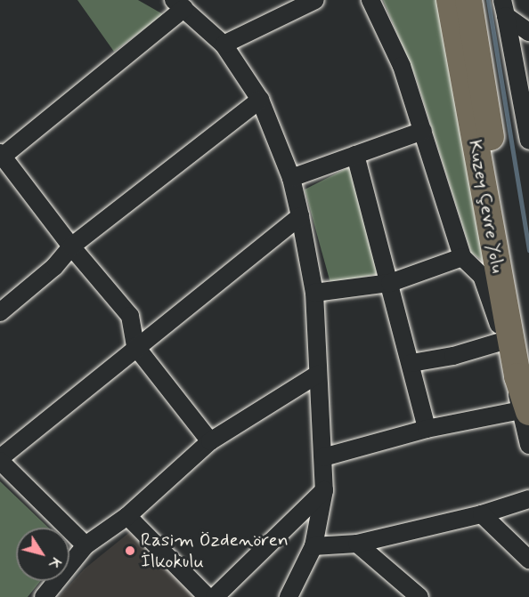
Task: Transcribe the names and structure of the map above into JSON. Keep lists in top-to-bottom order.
{
  "streets": {
    "main road": ["Kuzey Çevre Yolu"]
  },
  "places": ["Rasim Özdenören İlkokulu"],
  "north": "bottom right"
}
